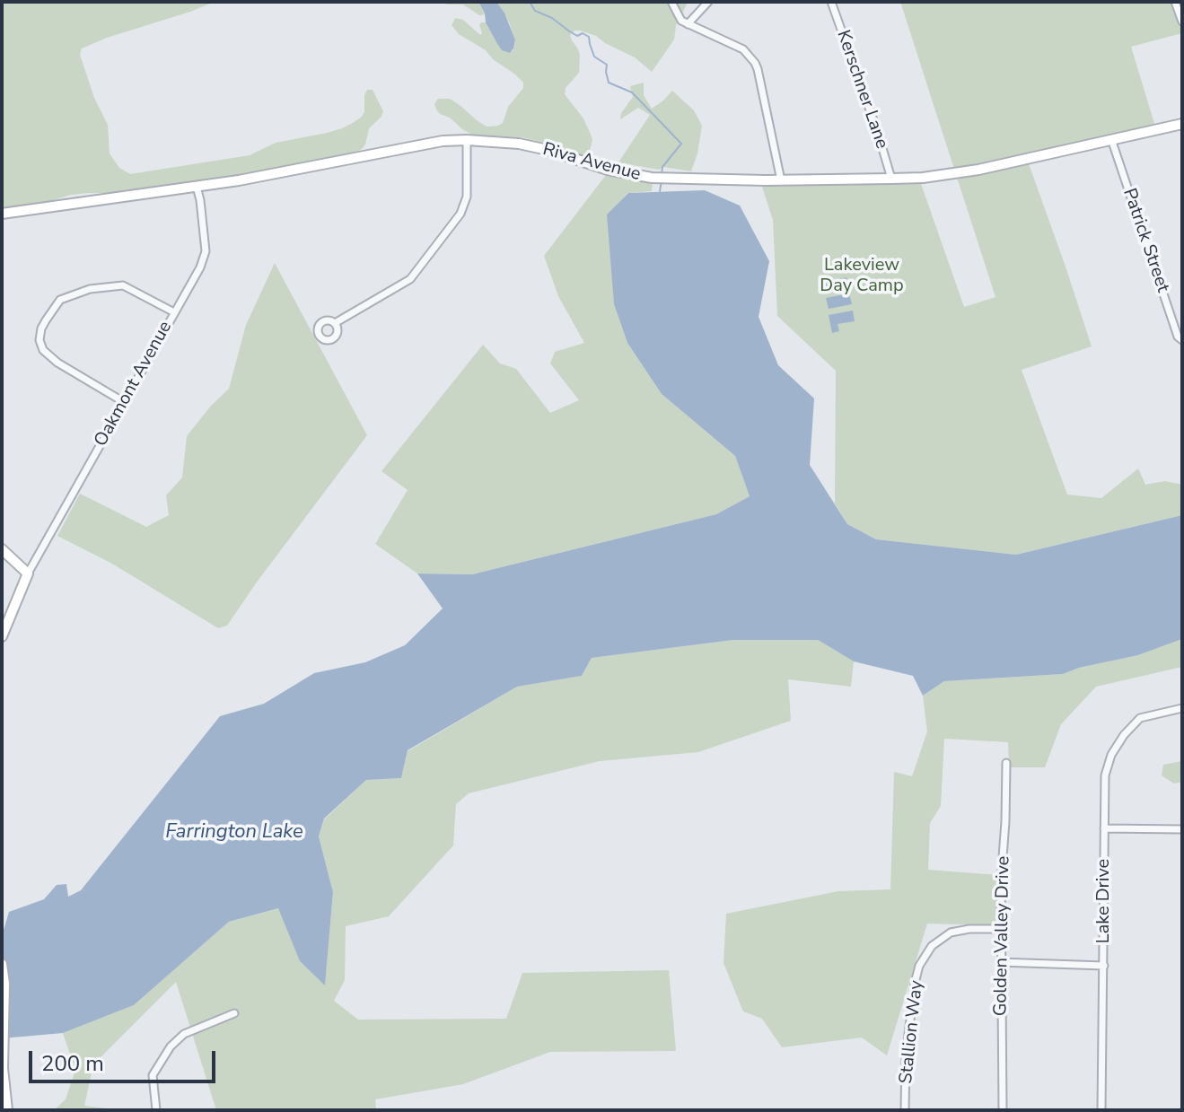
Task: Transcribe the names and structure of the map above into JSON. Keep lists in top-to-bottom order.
{
  "streets": {
    "street": [
      "Kerschner Lane",
      "Riva Avenue",
      "Patrick Street",
      "Oakmont Avenue",
      "Lake Drive",
      "Golden Valley Drive",
      "Stallion Way"
    ]
  },
  "crossings": [
    ["Kerschner Lane", "Riva Avenue"],
    ["Riva Avenue", "Patrick Street"],
    ["Riva Avenue", "Oakmont Avenue"],
    ["Golden Valley Drive", "Stallion Way"]
  ],
  "water": ["Farrington Lake"],
  "parks": ["Lakeview Day Camp"],
  "scale_bar": "200 m"
}
